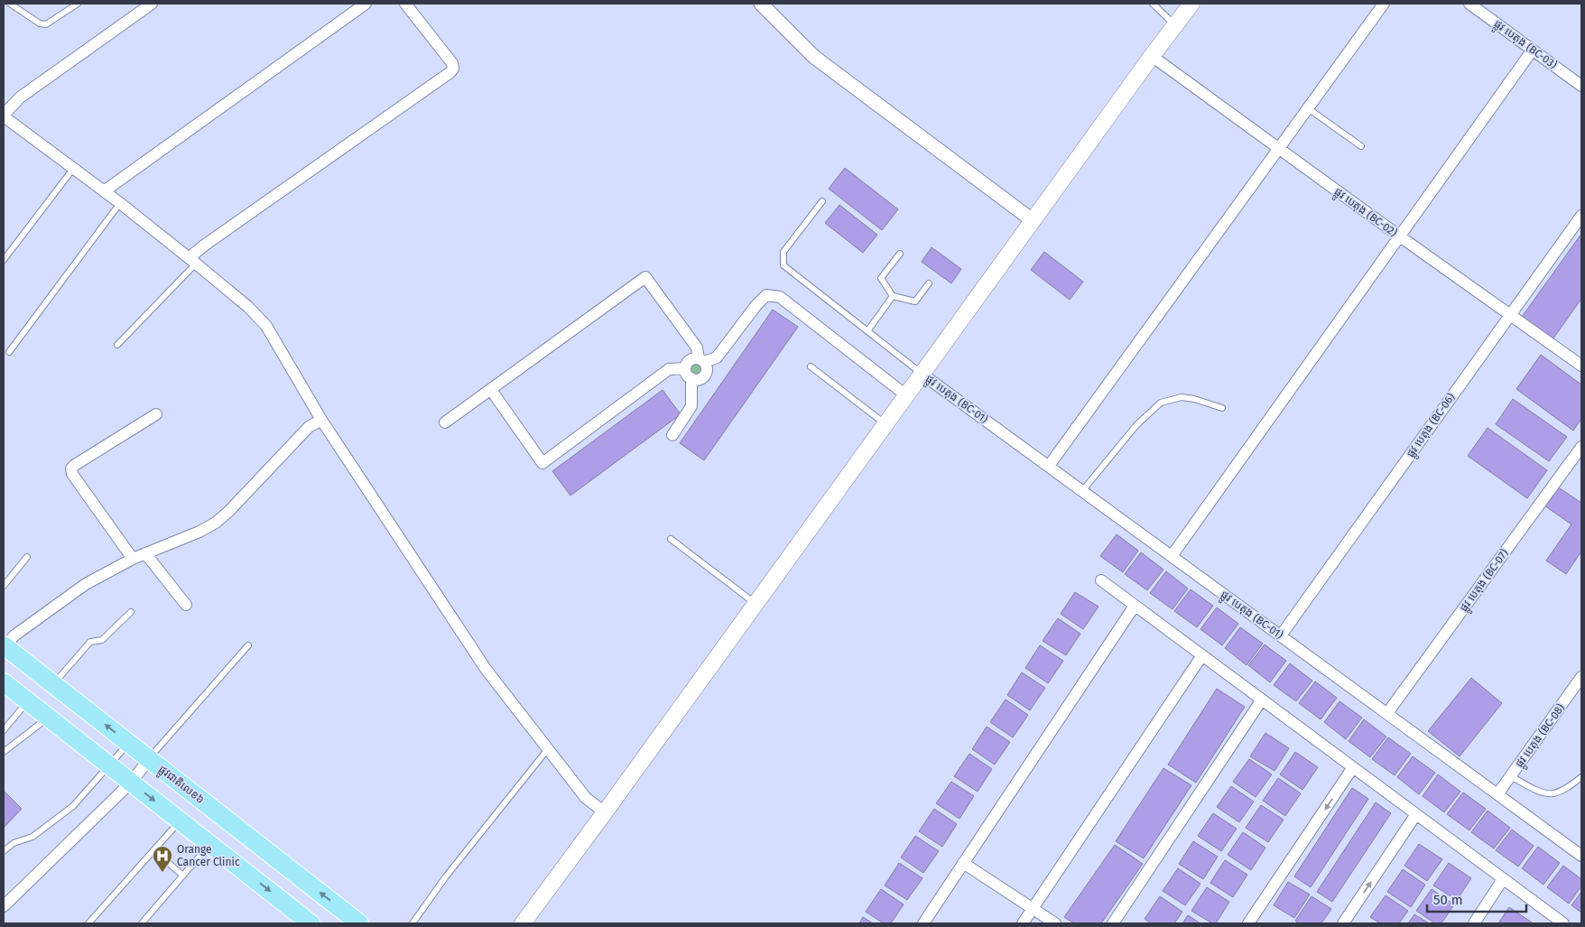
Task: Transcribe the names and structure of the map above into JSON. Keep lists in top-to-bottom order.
{
  "streets": {
    "highway": ["ផ្លូវជាតិលេខ៦"],
    "street": [
      "ផ្លូវ បេតុង (BC-03)",
      "ផ្លូវ បេតុង (BC-02)",
      "ផ្លូវ បេតុង (BC-01)",
      "ផ្លូវ បេតុង (BC-06)",
      "ផ្លូវ បេតុង (BC-07)",
      "ផ្លូវ បេតុង (BC-08)"
    ]
  },
  "crossings": [
    ["ផ្លូវ បេតុង (BC-02)", "ផ្លូវ បេតុង (BC-06)"],
    ["ផ្លូវ បេតុង (BC-01)", "ផ្លូវ បេតុង (BC-06)"],
    ["ផ្លូវ បេតុង (BC-01)", "ផ្លូវ បេតុង (BC-07)"],
    ["ផ្លូវ បេតុង (BC-01)", "ផ្លូវ បេតុង (BC-08)"]
  ],
  "places": {
    "hospital": ["Orange Cancer Clinic"]
  },
  "scale_bar": "50 m"
}
